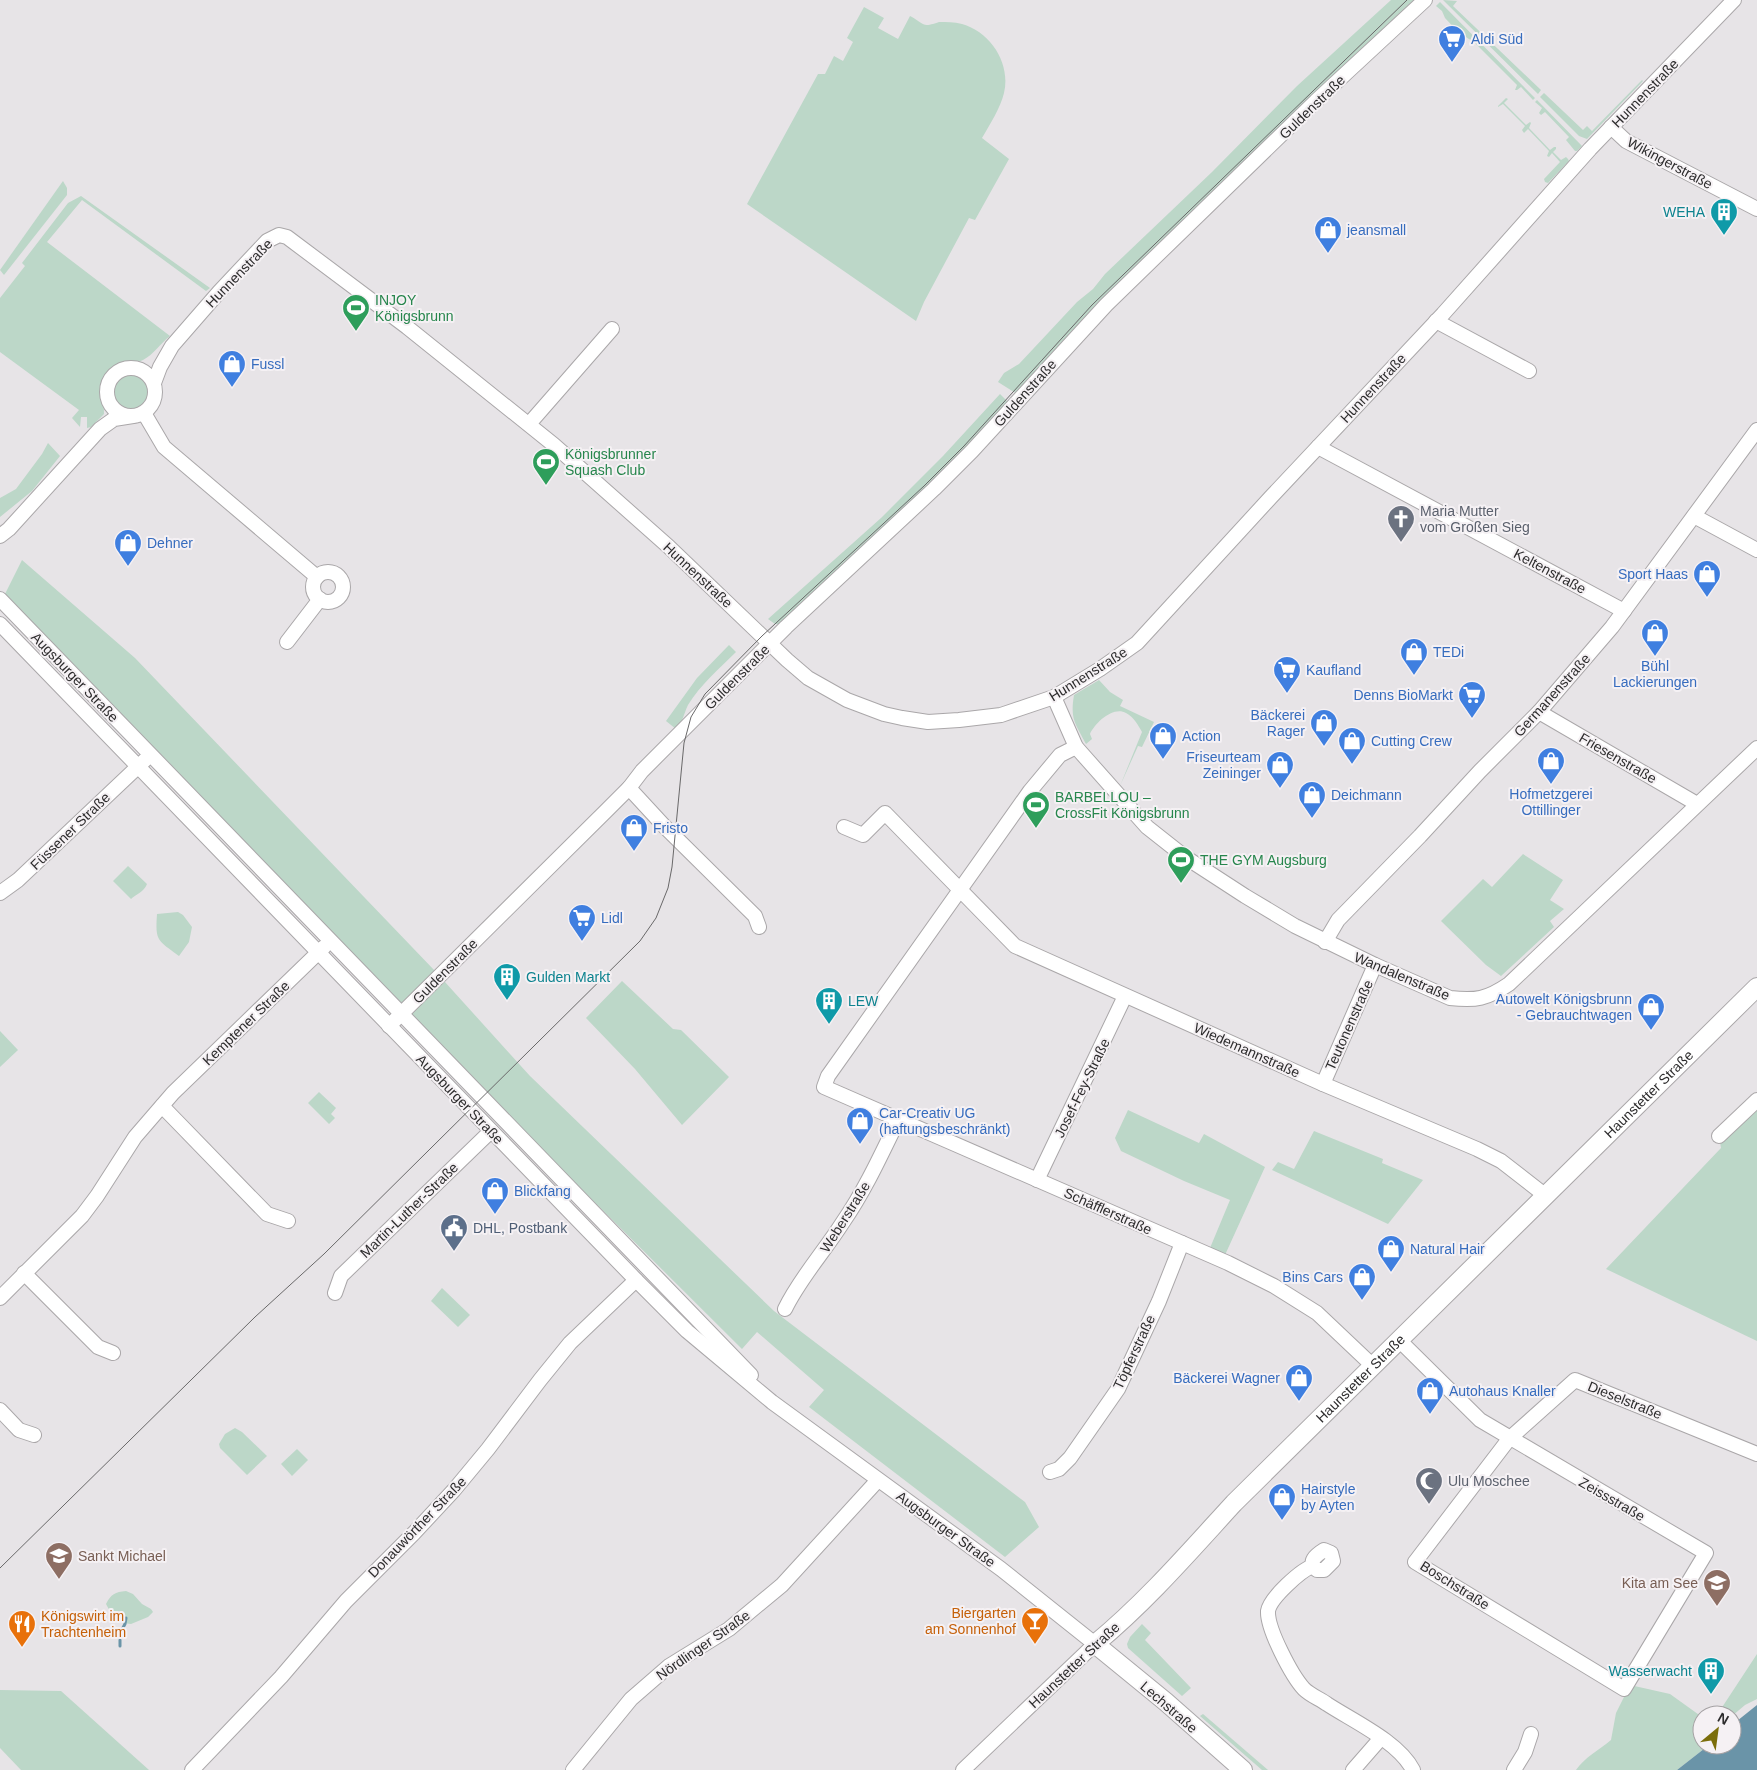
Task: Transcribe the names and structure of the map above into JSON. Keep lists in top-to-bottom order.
{
  "streets": {
    "main road": ["Haunstetter Straße", "Lechstraße"],
    "street": [
      "Hunnenstraße",
      "Guldenstraße",
      "Wikingerstraße",
      "Keltenstraße",
      "Augsburger Straße",
      "Germanenstraße",
      "Friesenstraße",
      "Füssener Straße",
      "Wandalenstraße",
      "Kemptener Straße",
      "Teutonenstraße",
      "Wiedemannstraße",
      "Josef-Fey-Straße",
      "Martin-Luther-Straße",
      "Schäfflerstraße",
      "Weberstraße",
      "Töpferstraße",
      "Dieselstraße",
      "Zeissstraße",
      "Donauwörther Straße",
      "Boschstraße",
      "Nördlinger Straße"
    ]
  },
  "crossings": [
    ["Hunnenstraße", "Guldenstraße"],
    ["Hunnenstraße", "Wikingerstraße"],
    ["Hunnenstraße", "Keltenstraße"],
    ["Hunnenstraße", "Wandalenstraße"],
    ["Guldenstraße", "Augsburger Straße"],
    ["Keltenstraße", "Germanenstraße"],
    ["Augsburger Straße", "Füssener Straße"],
    ["Augsburger Straße", "Kemptener Straße"],
    ["Augsburger Straße", "Haunstetter Straße"],
    ["Augsburger Straße", "Martin-Luther-Straße"],
    ["Augsburger Straße", "Donauwörther Straße"],
    ["Augsburger Straße", "Nördlinger Straße"],
    ["Augsburger Straße", "Lechstraße"],
    ["Germanenstraße", "Friesenstraße"],
    ["Germanenstraße", "Wandalenstraße"],
    ["Friesenstraße", "Wandalenstraße"],
    ["Wandalenstraße", "Teutonenstraße"],
    ["Teutonenstraße", "Wiedemannstraße"],
    ["Wiedemannstraße", "Josef-Fey-Straße"],
    ["Wiedemannstraße", "Haunstetter Straße"],
    ["Wiedemannstraße", "Schäfflerstraße"],
    ["Josef-Fey-Straße", "Schäfflerstraße"],
    ["Haunstetter Straße", "Schäfflerstraße"],
    ["Haunstetter Straße", "Zeissstraße"],
    ["Haunstetter Straße", "Lechstraße"],
    ["Schäfflerstraße", "Weberstraße"],
    ["Schäfflerstraße", "Töpferstraße"],
    ["Dieselstraße", "Zeissstraße"],
    ["Dieselstraße", "Boschstraße"],
    ["Zeissstraße", "Boschstraße"]
  ],
  "places": {
    "supermarket": [
      "Aldi Süd",
      "Kaufland",
      "Denns BioMarkt",
      "Lidl"
    ],
    "building": [
      "WEHA",
      "Gulden Markt",
      "LEW",
      "Wasserwacht"
    ],
    "shop": [
      "jeansmall",
      "Fussl",
      "Dehner",
      "Sport Haas",
      "Bühl Lackierungen",
      "TEDi",
      "Bäckerei Rager",
      "Action",
      "Cutting Crew",
      "Hofmetzgerei Ottillinger",
      "Friseurteam Zeininger",
      "Deichmann",
      "Fristo",
      "Autowelt Königsbrunn - Gebrauchtwagen",
      "Car-Creativ UG (haftungsbeschränkt)",
      "Blickfang",
      "Natural Hair",
      "Bins Cars",
      "Bäckerei Wagner",
      "Autohaus Knaller",
      "Hairstyle by Ayten"
    ],
    "sports": [
      "INJOY Königsbrunn",
      "Königsbrunner Squash Club",
      "BARBELLOU – CrossFit Königsbrunn",
      "THE GYM Augsburg"
    ],
    "church": ["Maria Mutter vom Großen Sieg"],
    "public building": ["DHL, Postbank"],
    "mosque": ["Ulu Moschee"],
    "school or university": ["Sankt Michael", "Kita am See"],
    "bar": ["Biergarten am Sonnenhof"],
    "restaurant": ["Königswirt im Trachtenheim"]
  },
  "north": "top right"
}
